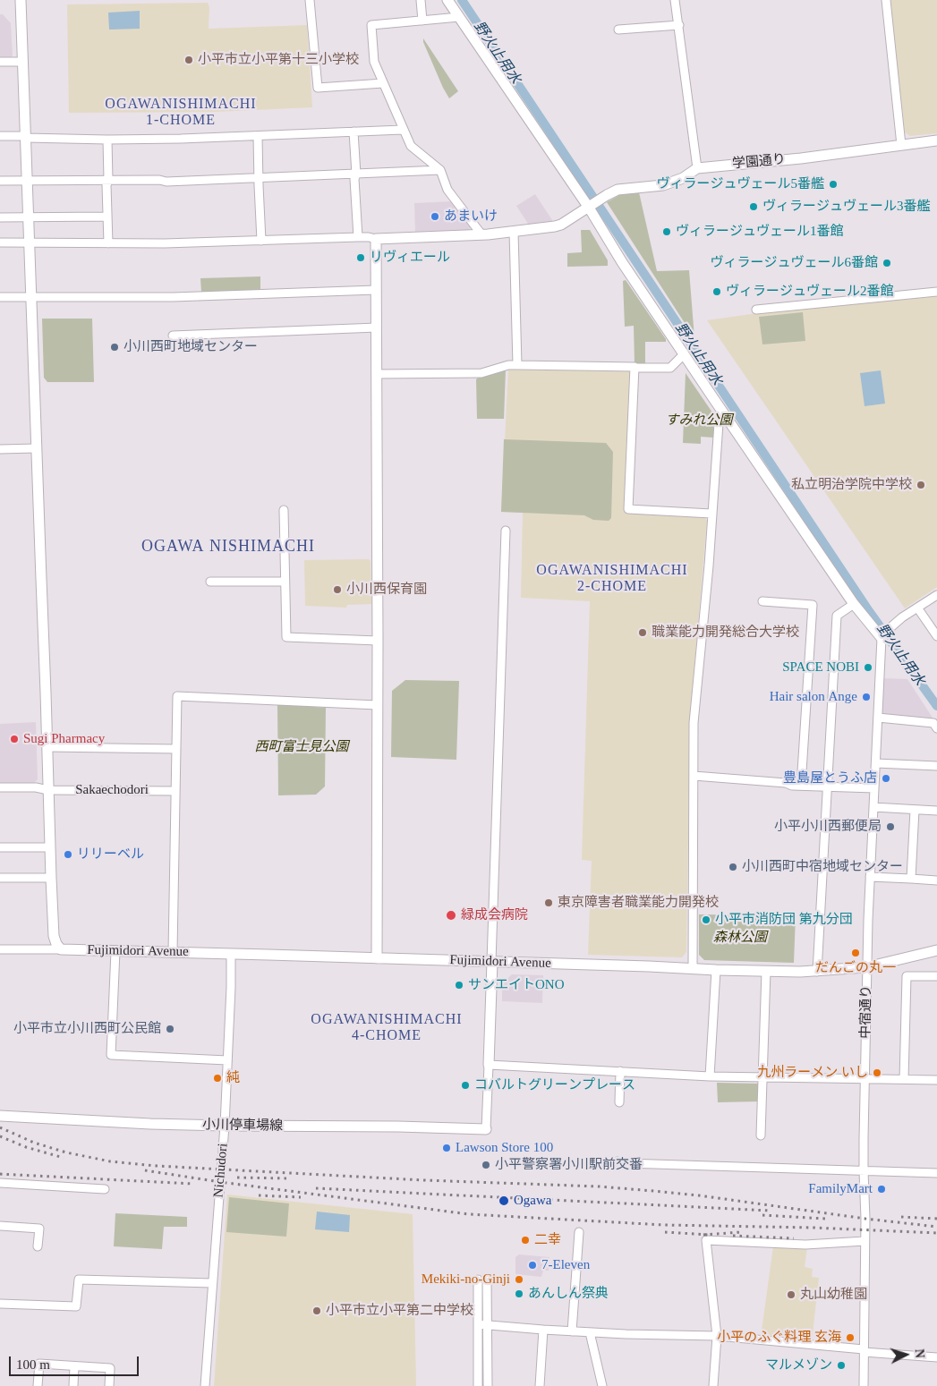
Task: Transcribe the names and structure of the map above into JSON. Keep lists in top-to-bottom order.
{
  "streets": {
    "street": [
      "学園通り",
      "Sakaechodori",
      "Fujimidori Avenue",
      "中宿通り",
      "小川停車場線",
      "Nichudori"
    ]
  },
  "crossings": [
    ["Fujimidori Avenue", "中宿通り"],
    ["Fujimidori Avenue", "Nichudori"],
    ["小川停車場線", "Nichudori"]
  ],
  "districts": [
    "OGAWANISHIMACHI 1-CHOME",
    "OGAWA NISHIMACHI",
    "OGAWANISHIMACHI 2-CHOME",
    "OGAWANISHIMACHI 4-CHOME"
  ],
  "water": ["野火止用水"],
  "parks": ["すみれ公園", "西町富士見公園", "森林公園"],
  "places": [
    "小平市立小平第十三小学校",
    "ヴィラージュヴェール5番艦",
    "ヴィラージュヴェール3番艦",
    "あまいけ",
    "ヴィラージュヴェール1番館",
    "リヴィエール",
    "ヴィラージュヴェール6番館",
    "ヴィラージュヴェール2番館",
    "小川西町地域センター",
    "私立明治学院中学校",
    "小川西保育園",
    "職業能力開発総合大学校",
    "SPACE NOBI",
    "Hair salon Ange",
    "Sugi Pharmacy",
    "豊島屋とうふ店",
    "小平小川西郵便局",
    "リリーベル",
    "小川西町中宿地域センター",
    "東京障害者職業能力開発校",
    "緑成会病院",
    "小平市消防団 第九分団",
    "だんごの丸一",
    "サンエイトONO",
    "小平市立小川西町公民館",
    "九州ラーメン いし",
    "純",
    "コバルトグリーンプレース",
    "Lawson Store 100",
    "小平警察署小川駅前交番",
    "FamilyMart",
    "Ogawa",
    "二幸",
    "7-Eleven",
    "Mekiki-no-Ginji",
    "あんしん祭典",
    "丸山幼稚園",
    "小平市立小平第二中学校",
    "小平のふぐ料理 玄海",
    "マルメゾン"
  ],
  "scale_bar": "100 m",
  "north": "right"
}
